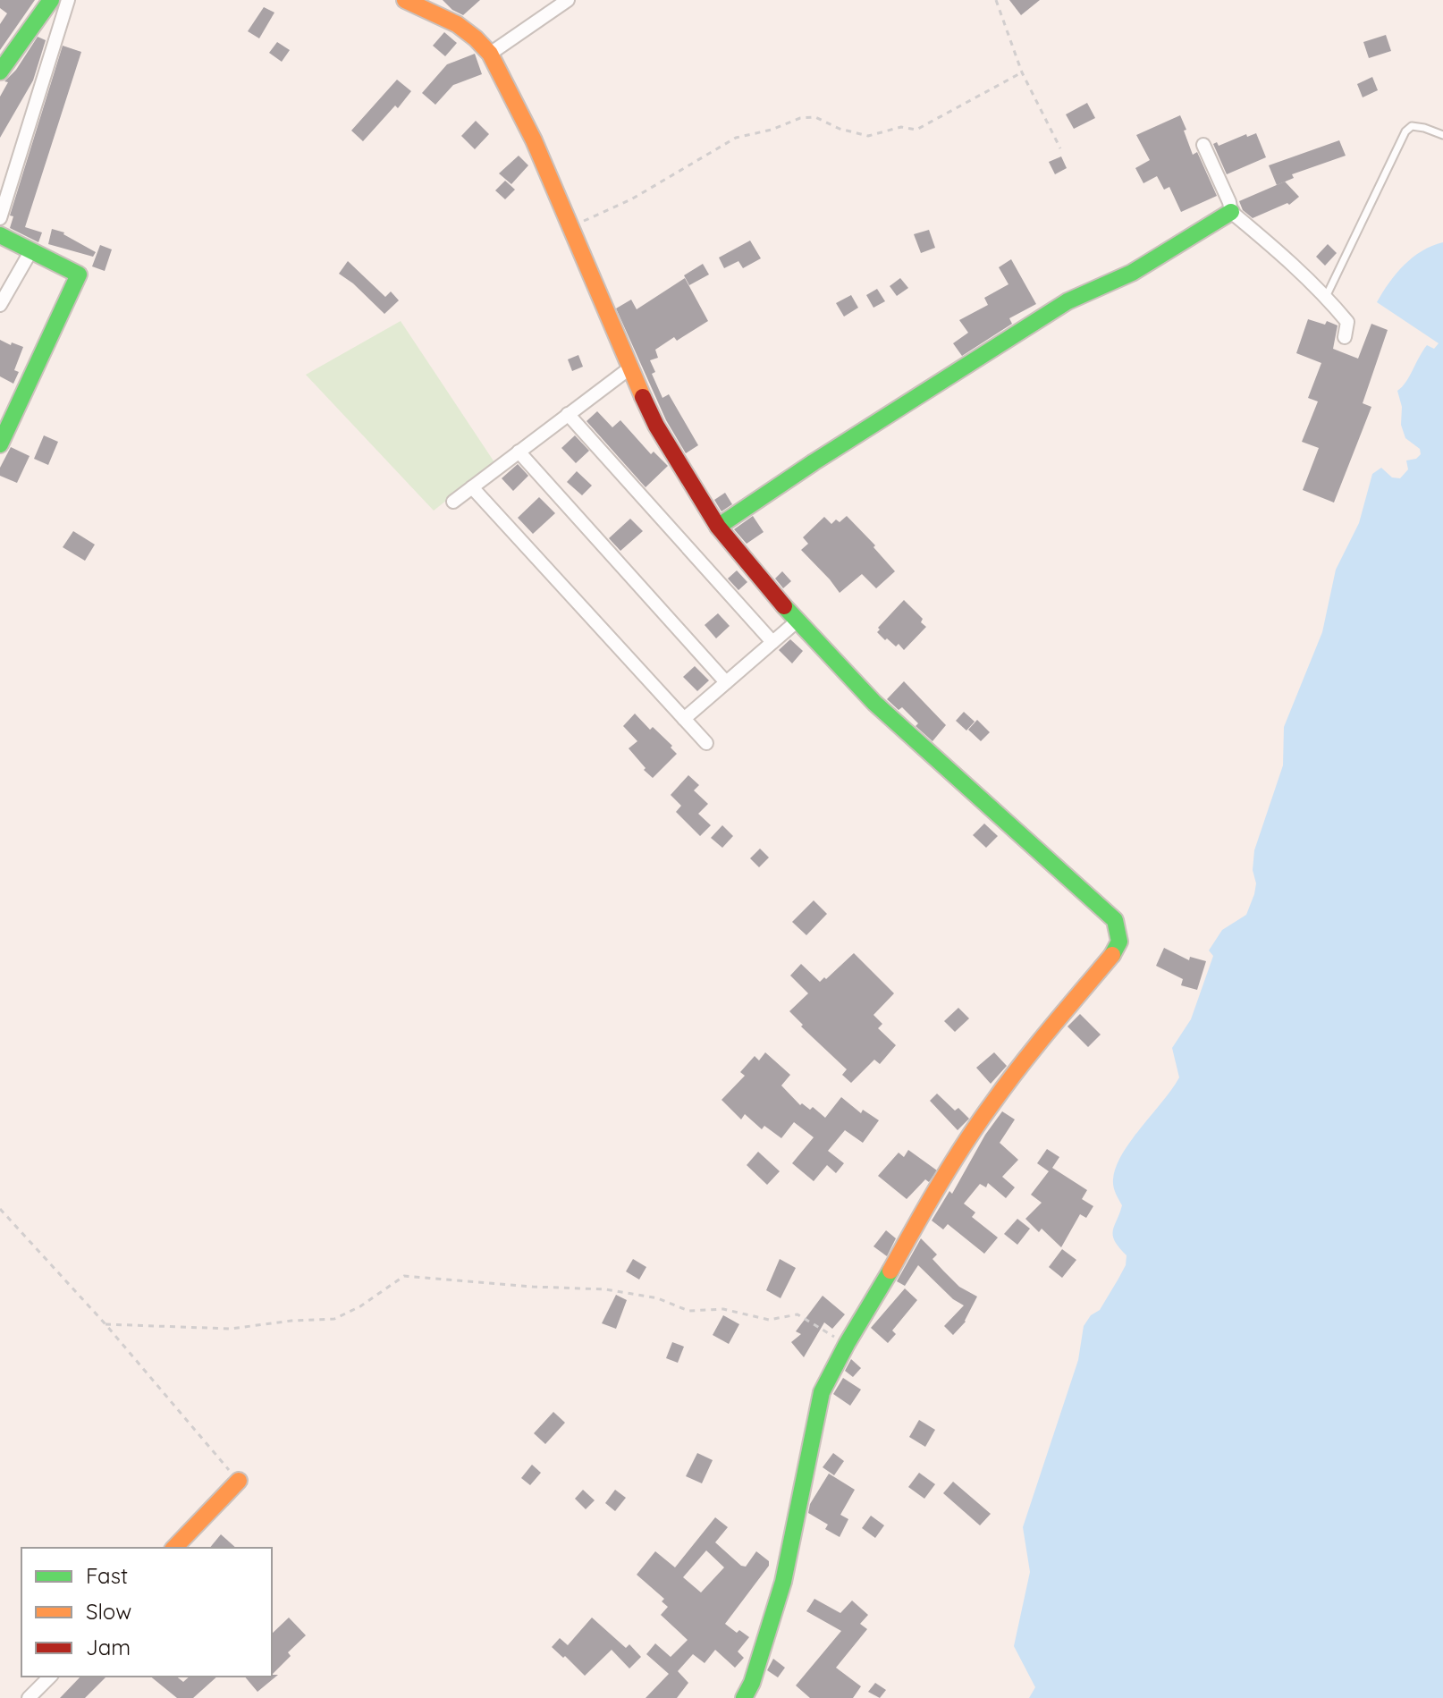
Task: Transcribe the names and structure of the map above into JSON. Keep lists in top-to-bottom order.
{
  "legend": ["Fast", "Slow", "Jam"]
}
